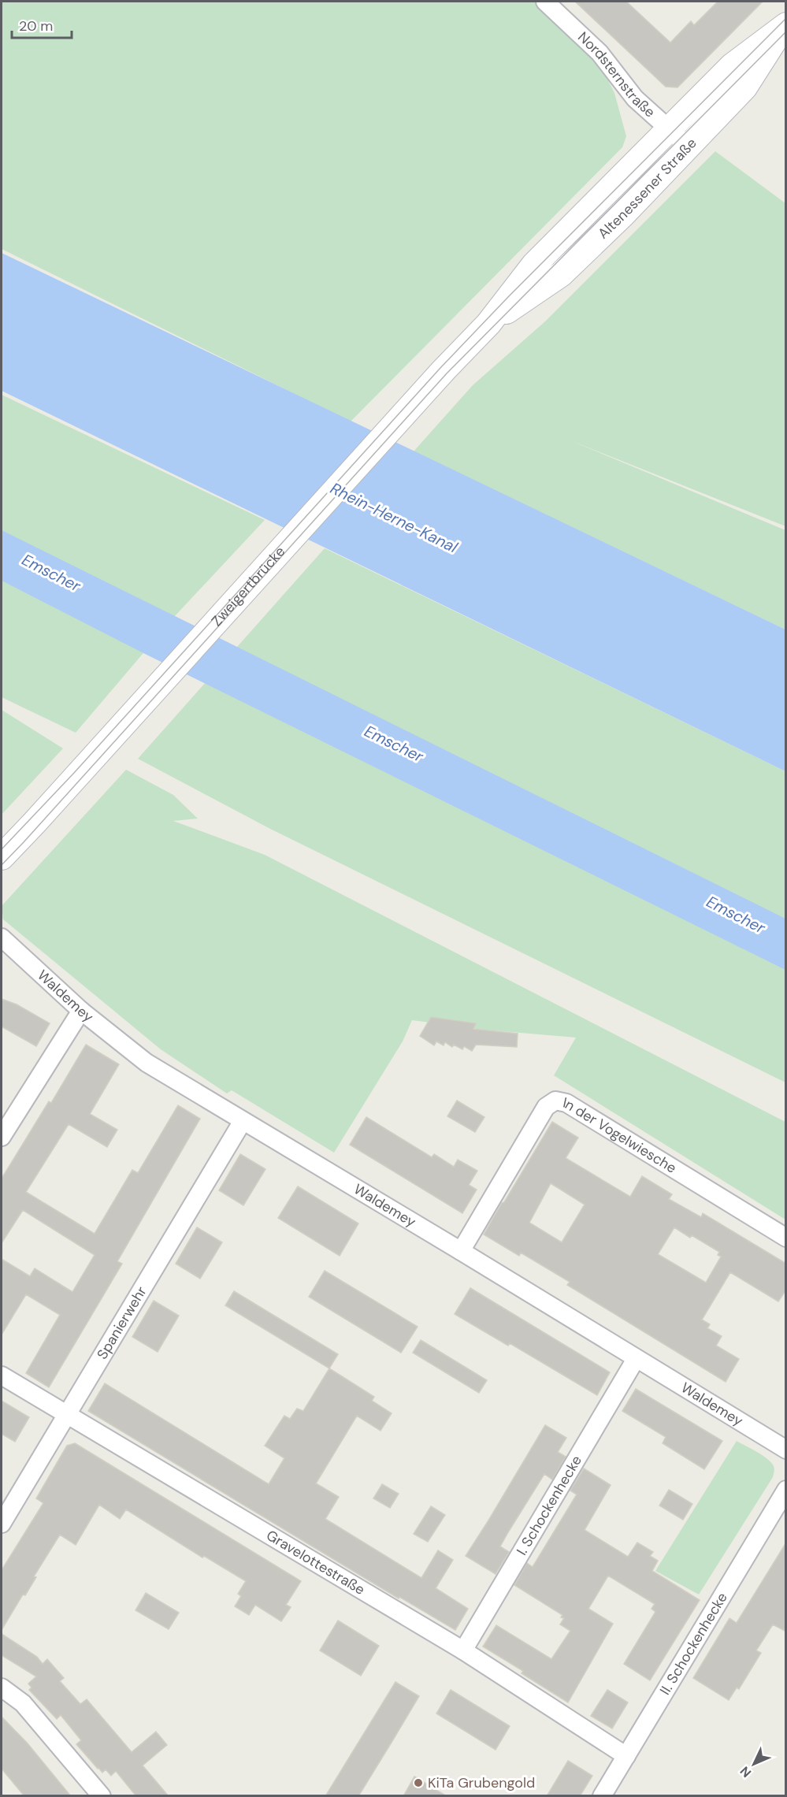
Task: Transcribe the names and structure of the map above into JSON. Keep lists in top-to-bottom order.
{
  "streets": {
    "main road": ["Altenessener Straße", "Zweigertbrücke"],
    "street": [
      "Nordsternstraße",
      "Waldemey",
      "In der Vogelwiesche",
      "Spanierwehr",
      "I. Schockenhecke",
      "Gravelottestraße",
      "II. Schockenhecke"
    ]
  },
  "crossings": [
    ["Nordsternstraße", "Altenessener Straße"],
    ["Altenessener Straße", "Zweigertbrücke"],
    ["Waldemey", "In der Vogelwiesche"],
    ["Waldemey", "Spanierwehr"],
    ["Waldemey", "I. Schockenhecke"],
    ["Spanierwehr", "Gravelottestraße"],
    ["I. Schockenhecke", "Gravelottestraße"],
    ["Gravelottestraße", "II. Schockenhecke"]
  ],
  "water": ["Rhein-Herne-Kanal", "Emscher"],
  "places": ["KiTa Grubengold"],
  "scale_bar": "20 m",
  "north": "bottom left"
}
